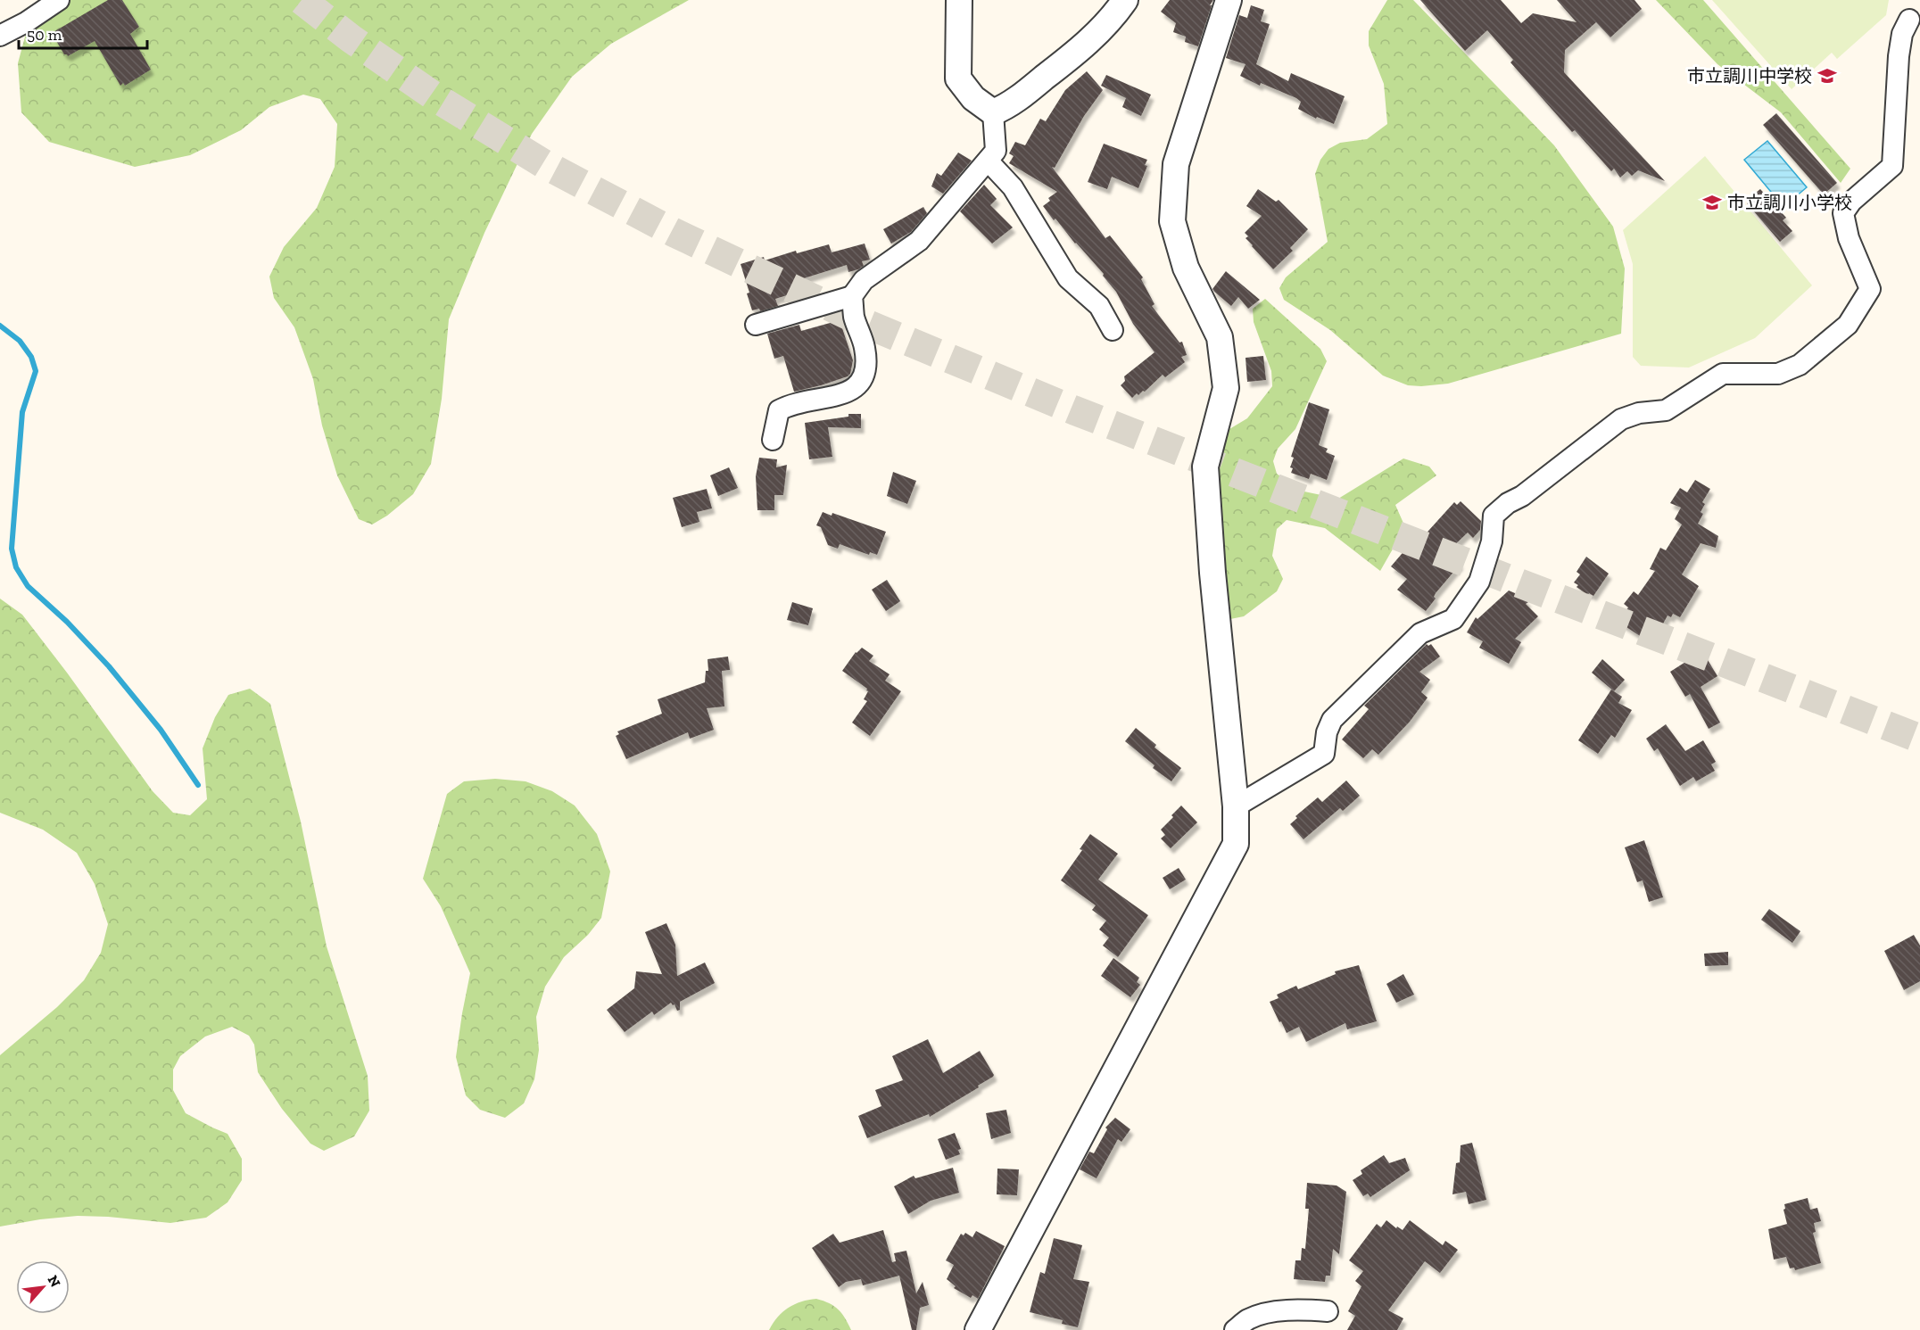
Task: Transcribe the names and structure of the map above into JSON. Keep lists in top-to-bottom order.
{
  "places": {
    "school or university": ["市立調川中学校", "市立調川小学校"]
  },
  "scale_bar": "50 m",
  "north": "top right"
}
